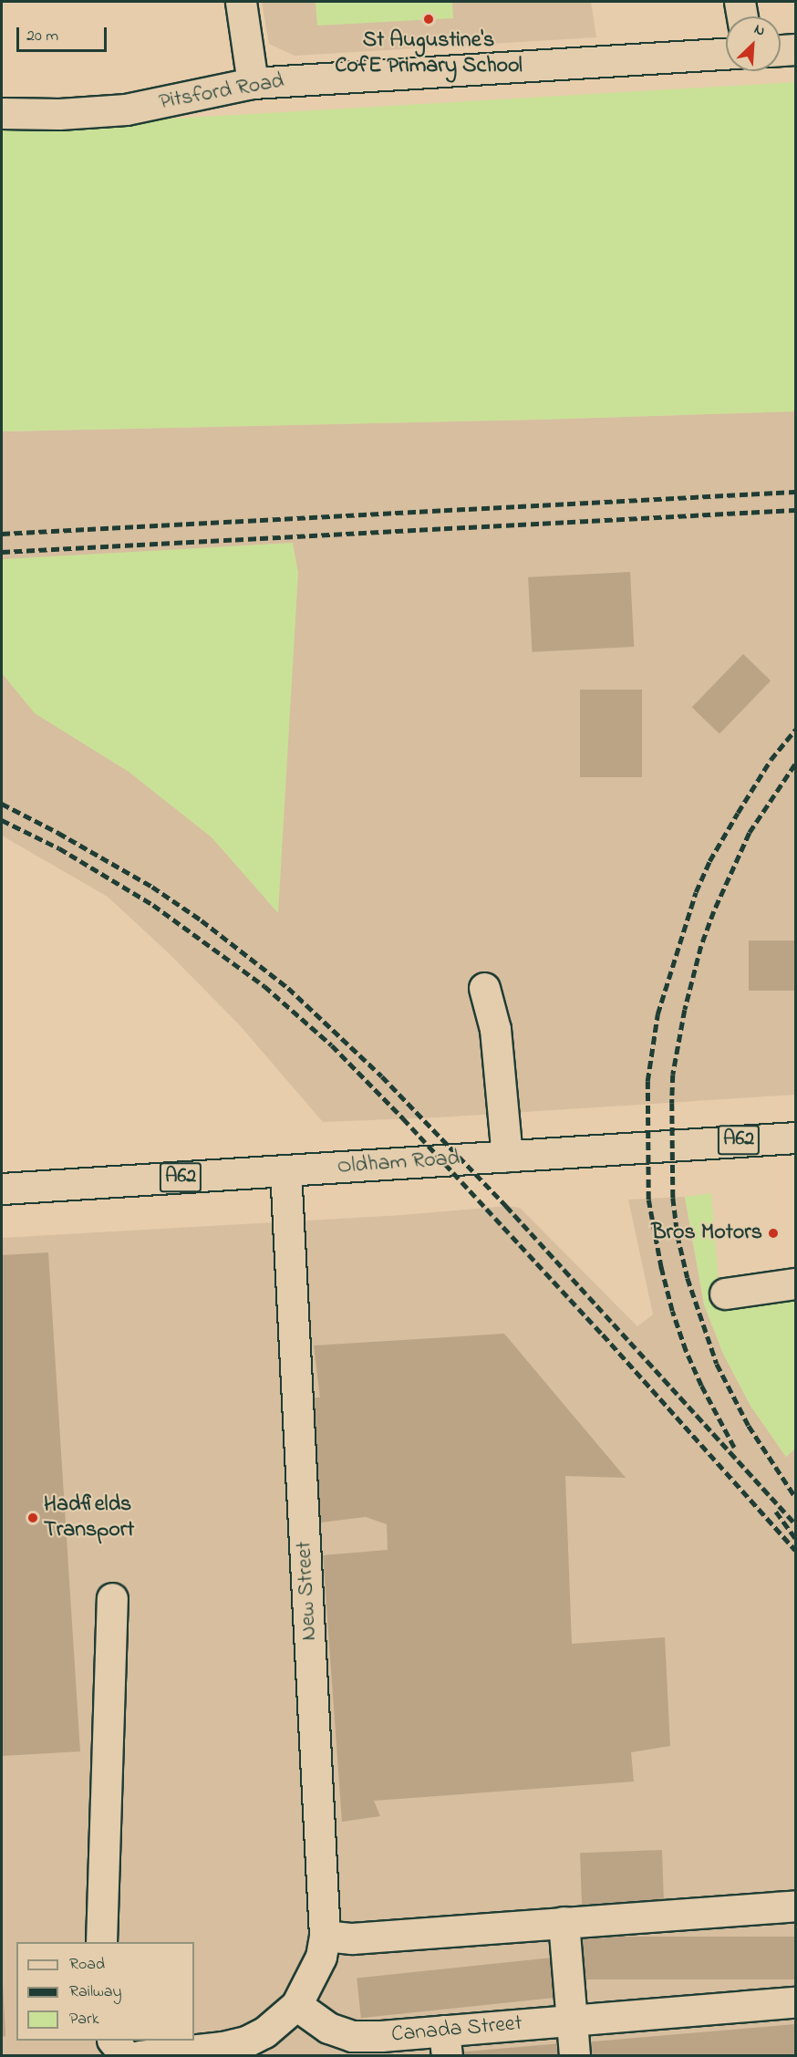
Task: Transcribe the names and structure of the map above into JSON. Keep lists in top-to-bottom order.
{
  "streets": {
    "main road": [
      "Pitsford Road",
      "A62",
      "Oldham Road",
      "New Street",
      "Canada Street"
    ]
  },
  "crossings": [
    ["Oldham Road", "New Street"],
    ["New Street", "Canada Street"]
  ],
  "places": ["St Augustine's CofE Primary School", "Bros Motors", "Hadfields Transport"],
  "legend": ["Road", "Railway", "Park"],
  "scale_bar": "20 m",
  "north": "top right"
}
